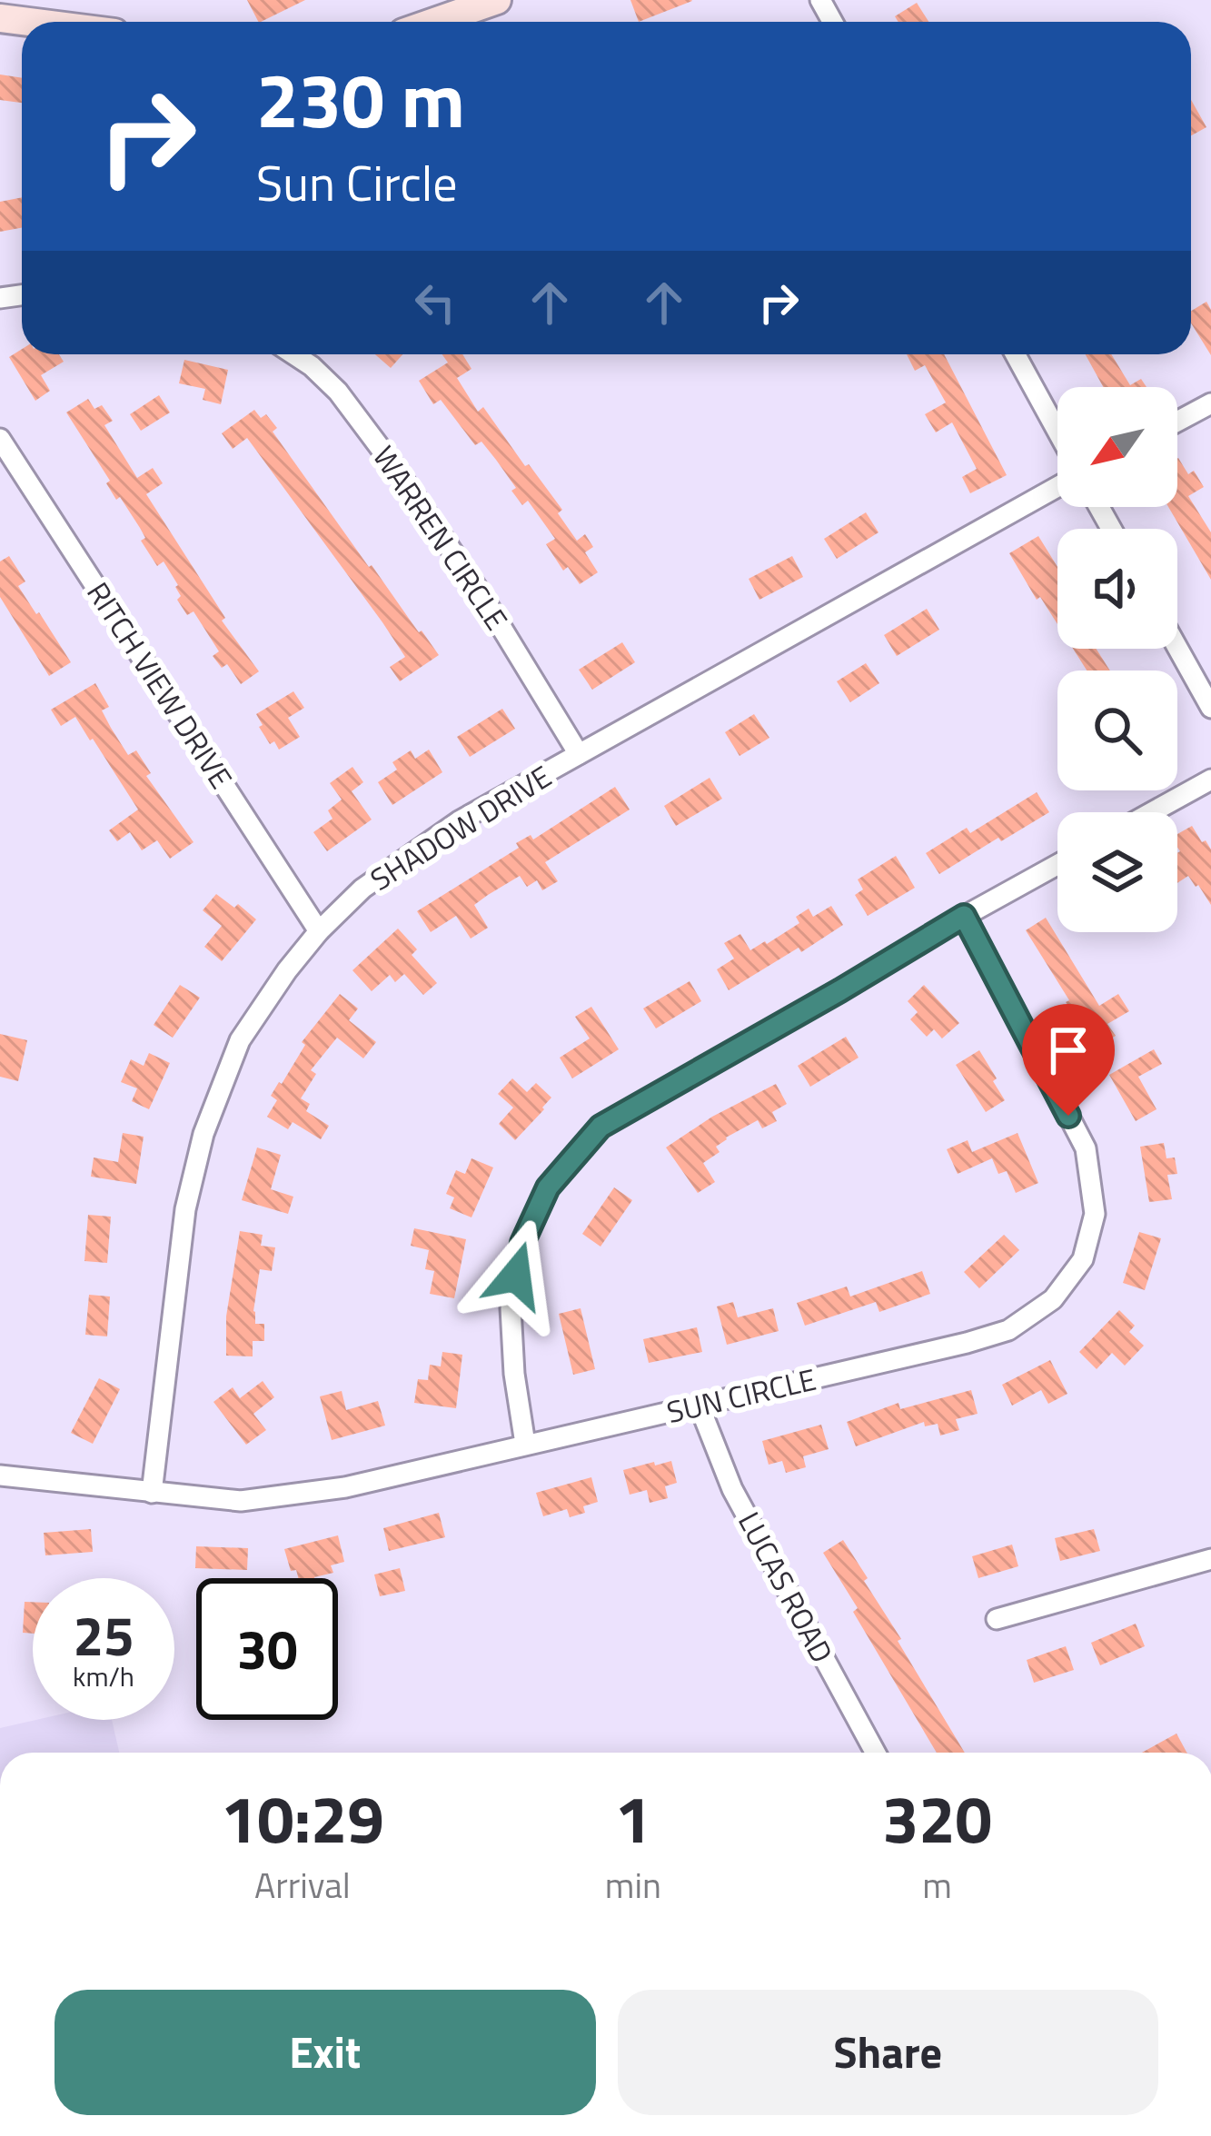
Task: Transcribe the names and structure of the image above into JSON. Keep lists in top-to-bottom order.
{
  "streets": {
    "street": [
      "WARREN CIRCLE",
      "RITCH VIEW DRIVE",
      "SHADOW DRIVE",
      "SUN CIRCLE",
      "LUCAS ROAD"
    ]
  },
  "crossings": [
    ["WARREN CIRCLE", "SHADOW DRIVE"],
    ["RITCH VIEW DRIVE", "SHADOW DRIVE"],
    ["SHADOW DRIVE", "SUN CIRCLE"],
    ["SUN CIRCLE", "LUCAS ROAD"]
  ],
  "north": "bottom left",
  "page": {
    "turn": ["230 m", "Sun Circle"],
    "speed": "25 km/h",
    "limit": "30",
    "eta": [
      "10:29",
      "Arrival",
      "1",
      "min",
      "320",
      "m"
    ],
    "buttons": ["Exit", "Share"]
  }
}
